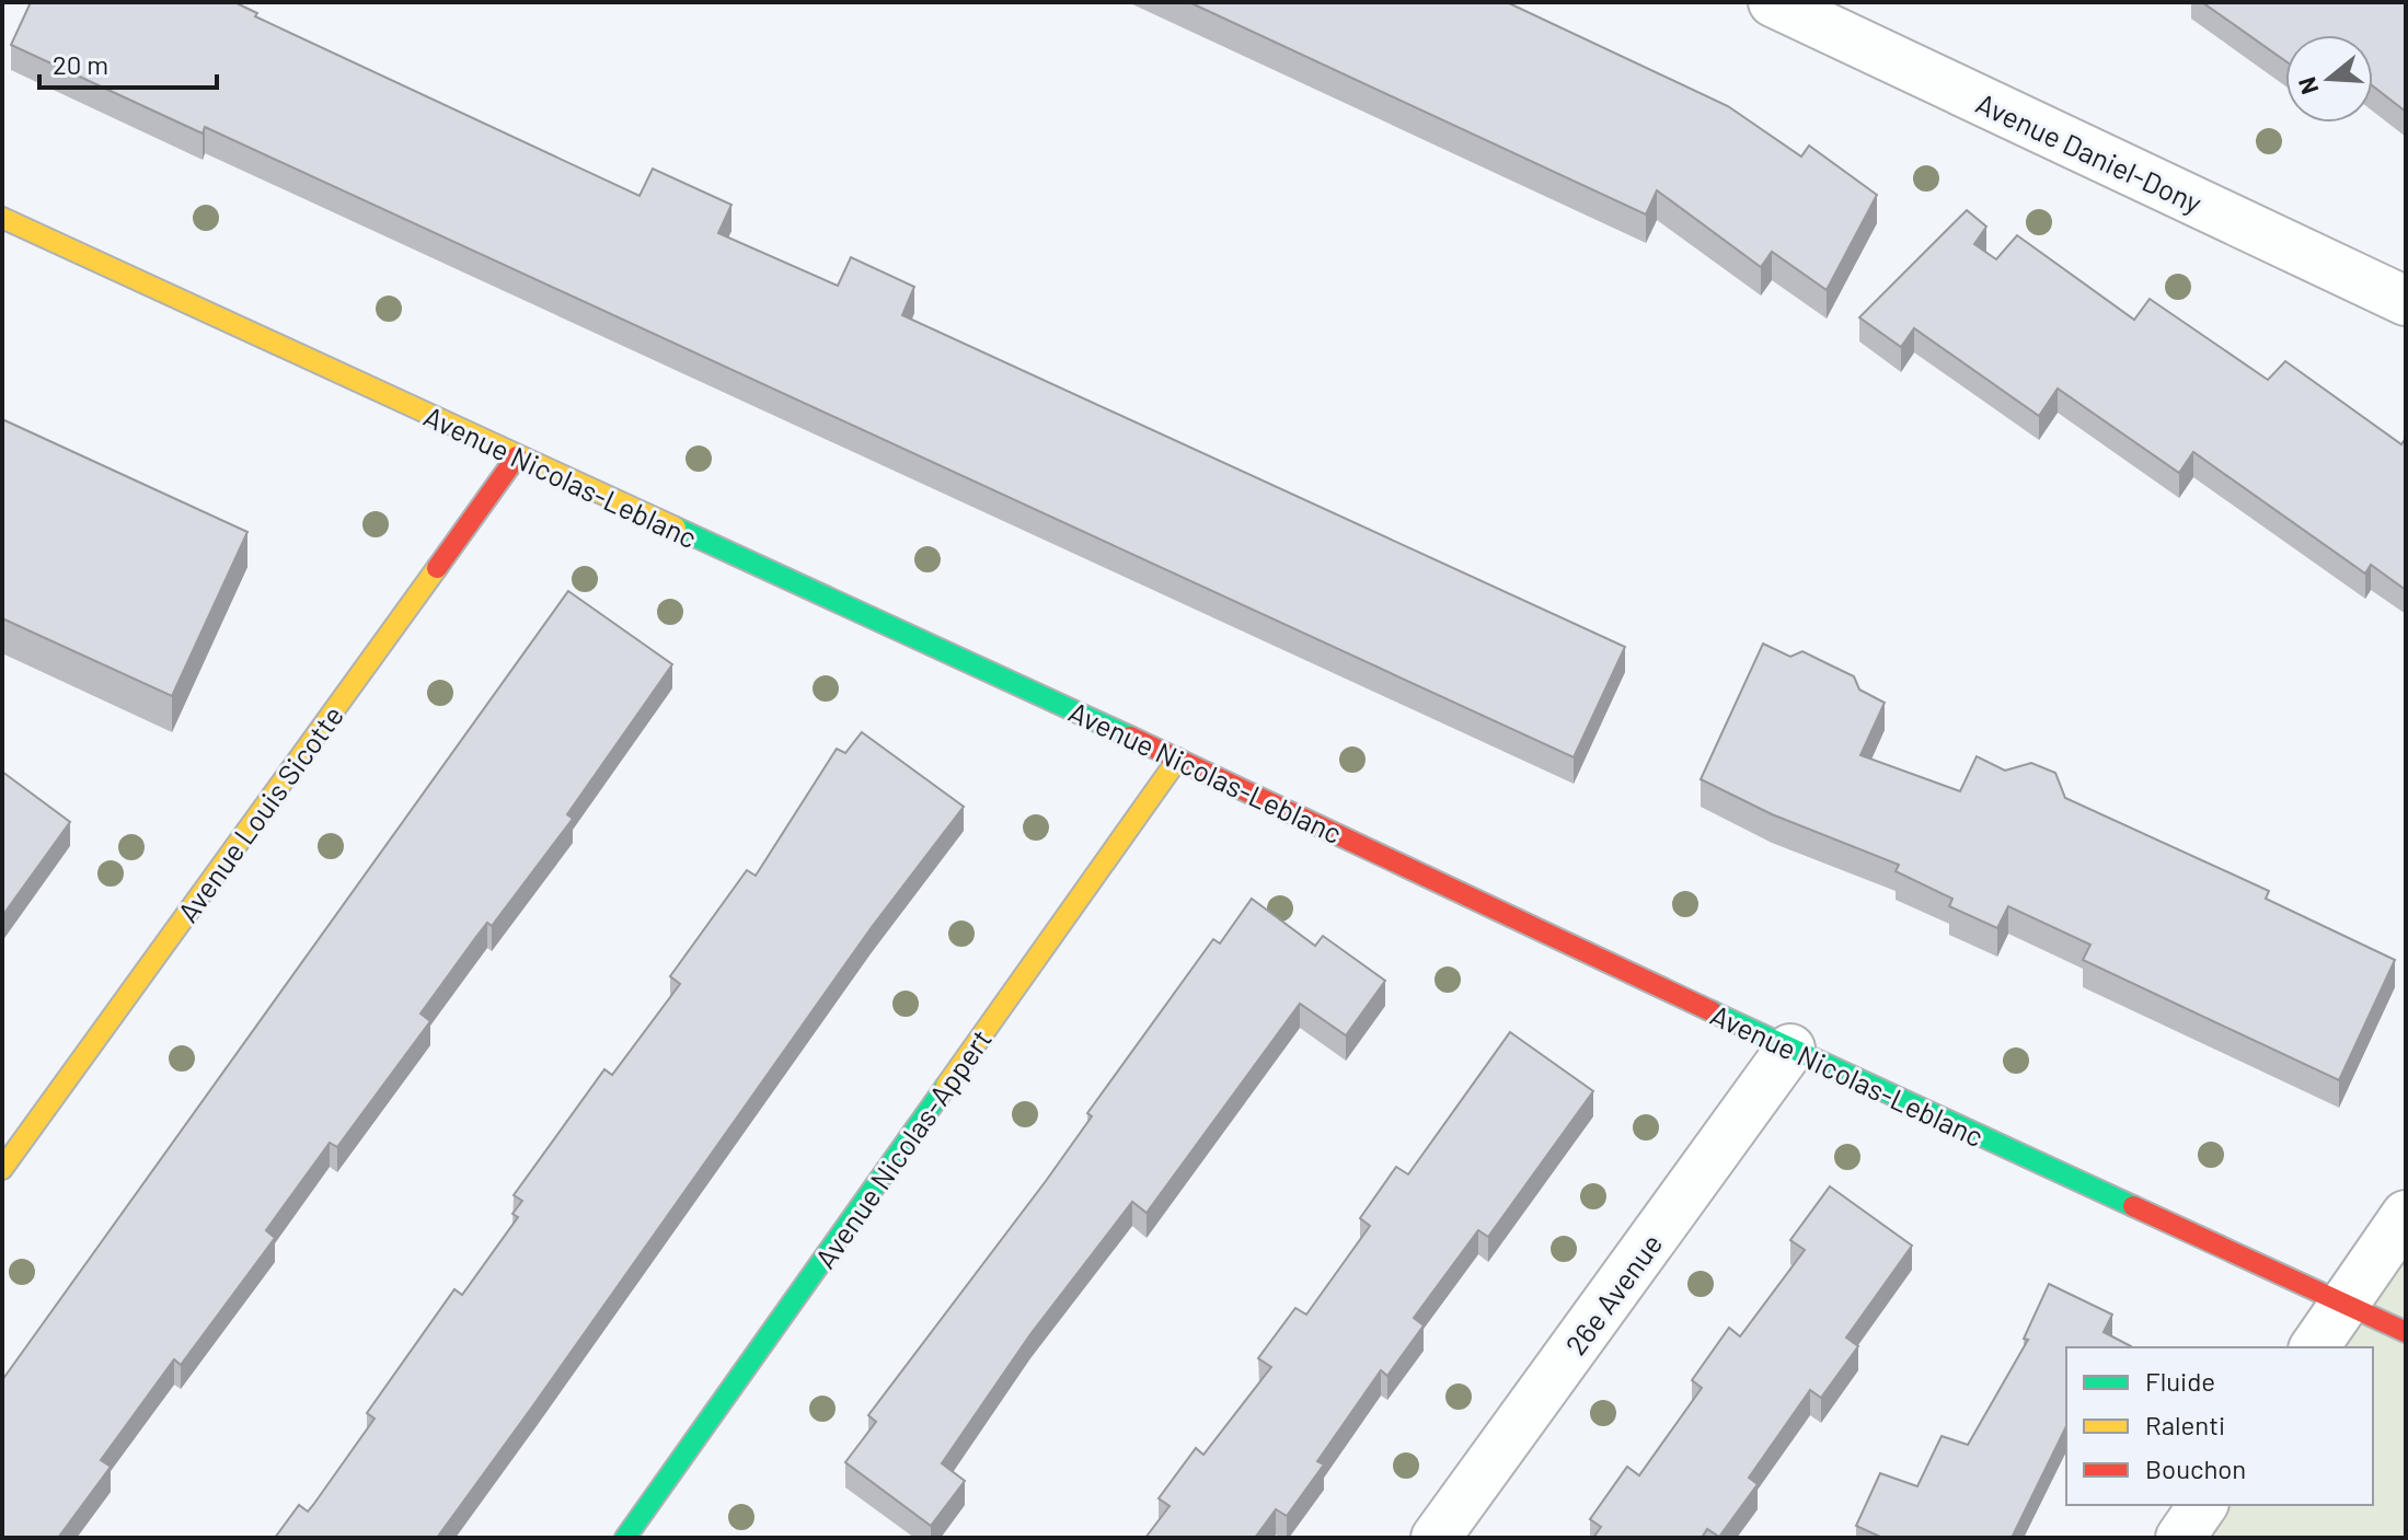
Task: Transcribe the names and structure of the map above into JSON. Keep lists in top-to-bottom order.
{
  "streets": {
    "street": [
      "Avenue Daniel-Dony",
      "Avenue Nicolas-Leblanc",
      "Avenue Louis Sicotte",
      "Avenue Nicolas-Appert",
      "26e Avenue"
    ]
  },
  "crossings": [
    ["Avenue Nicolas-Leblanc", "Avenue Louis Sicotte"],
    ["Avenue Nicolas-Leblanc", "Avenue Nicolas-Appert"],
    ["Avenue Nicolas-Leblanc", "26e Avenue"]
  ],
  "legend": ["Fluide", "Ralenti", "Bouchon"],
  "scale_bar": "20 m",
  "north": "left"
}
